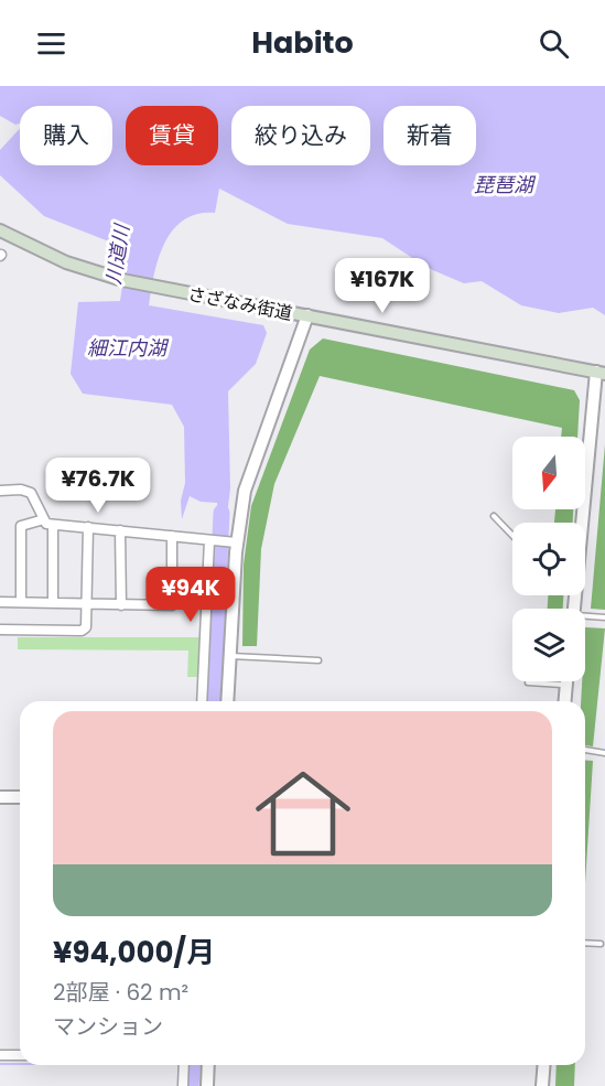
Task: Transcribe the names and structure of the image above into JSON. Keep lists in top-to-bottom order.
{
  "streets": {
    "main road": ["さざなみ街道"]
  },
  "water": ["琵琶湖", "川道川", "細江内湖"],
  "north": "bottom",
  "page": {
    "header": "Habito",
    "chip": [
      "購入",
      "賃貸",
      "絞り込み",
      "新着"
    ],
    "price": ["¥167K", "¥76.7K", "¥94K"],
    "list": [
      {
        "name": "¥94,000/月",
        "note": "2部屋 · 62 m² · マンション"
      }
    ]
  }
}
